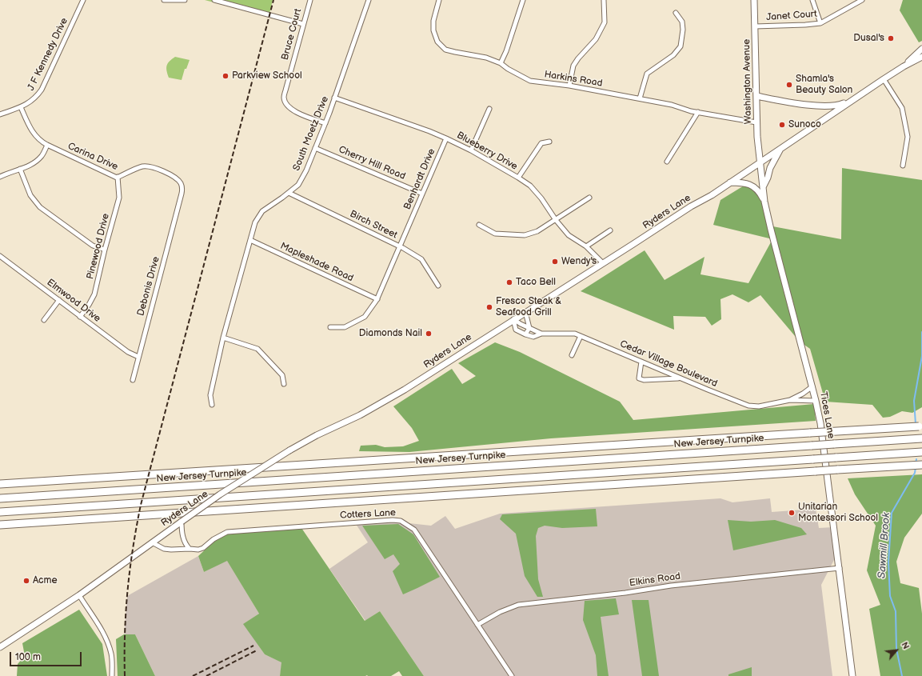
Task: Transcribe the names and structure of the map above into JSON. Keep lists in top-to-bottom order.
{
  "streets": {
    "highway": ["New Jersey Turnpike"],
    "main road": ["Washington Avenue", "Ryders Lane", "Tices Lane"],
    "street": [
      "Janet Court",
      "Bruce Court",
      "J F Kennedy Drive",
      "Harkins Road",
      "South Moetz Drive",
      "Blueberry Drive",
      "Carina Drive",
      "Cherry Hill Road",
      "Benhardt Drive",
      "Birch Street",
      "Pinewood Drive",
      "Mapleshade Road",
      "Debonis Drive",
      "Elmwood Drive",
      "Cedar Village Boulevard",
      "Cotters Lane",
      "Elkins Road"
    ]
  },
  "crossings": [
    ["Janet Court", "Washington Avenue"],
    ["Bruce Court", "South Moetz Drive"],
    ["J F Kennedy Drive", "Carina Drive"],
    ["Harkins Road", "Washington Avenue"],
    ["Washington Avenue", "Ryders Lane"],
    ["Washington Avenue", "Tices Lane"],
    ["South Moetz Drive", "Blueberry Drive"],
    ["South Moetz Drive", "Cherry Hill Road"],
    ["South Moetz Drive", "Birch Street"],
    ["South Moetz Drive", "Mapleshade Road"],
    ["Blueberry Drive", "Benhardt Drive"],
    ["Blueberry Drive", "Ryders Lane"],
    ["Carina Drive", "Pinewood Drive"],
    ["Carina Drive", "Debonis Drive"],
    ["Cherry Hill Road", "Benhardt Drive"],
    ["Benhardt Drive", "Birch Street"],
    ["Benhardt Drive", "Mapleshade Road"],
    ["Ryders Lane", "Cedar Village Boulevard"],
    ["Ryders Lane", "Tices Lane"],
    ["Ryders Lane", "Cotters Lane"],
    ["Pinewood Drive", "Elmwood Drive"],
    ["Debonis Drive", "Elmwood Drive"],
    ["Cedar Village Boulevard", "Tices Lane"],
    ["Tices Lane", "Elkins Road"],
    ["Cotters Lane", "Elkins Road"]
  ],
  "water": ["Sawmill Brook"],
  "places": [
    "Dusal's",
    "Parkview School",
    "Shamla's Beauty Salon",
    "Sunoco",
    "Wendy's",
    "Taco Bell",
    "Fresco Steak & Seafood Grill",
    "Diamonds Nail",
    "Unitarian Montessori School",
    "Acme"
  ],
  "scale_bar": "100 m",
  "north": "top right"
}
